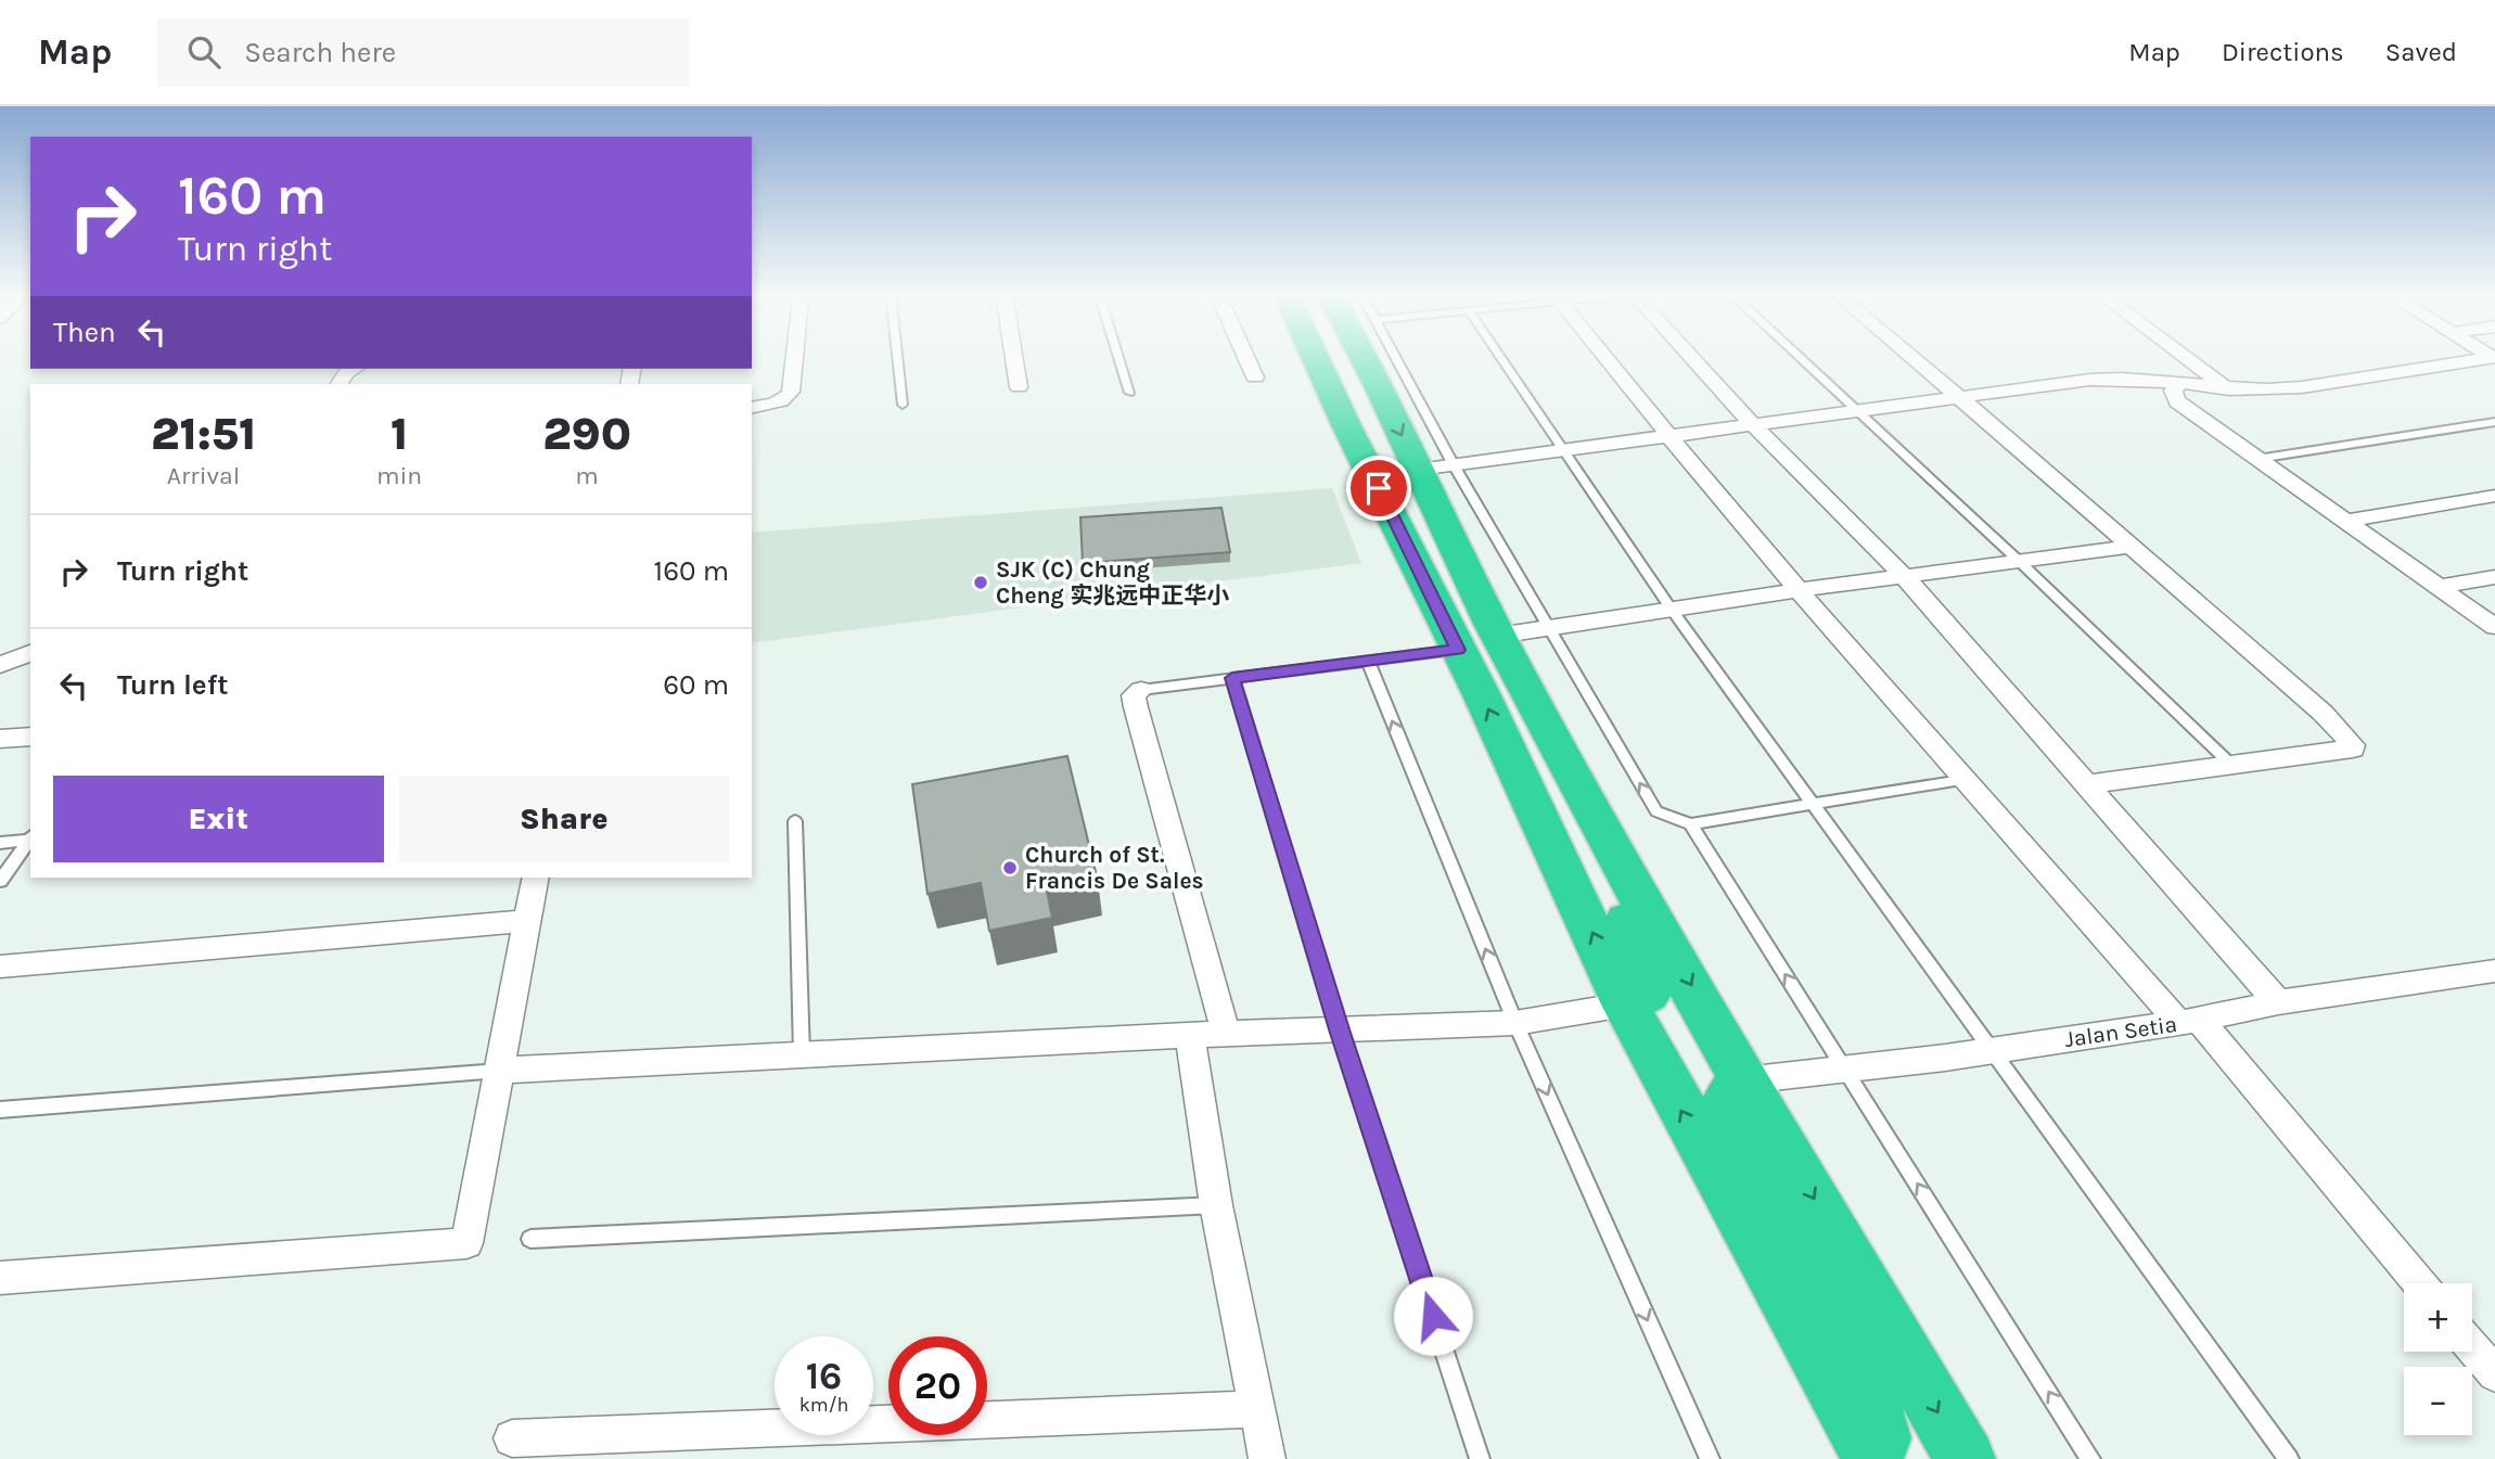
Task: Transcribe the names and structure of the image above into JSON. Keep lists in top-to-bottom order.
{
  "streets": {
    "street": ["Jalan Setia"]
  },
  "places": ["SJK (C) Chung Cheng 实兆远中正华小", "Church of St. Francis De Sales"],
  "page": {
    "header": "Map",
    "search": "Search here",
    "nav": ["Map", "Directions", "Saved"],
    "turn": ["160 m", "Turn right"],
    "then": "Then",
    "eta": [
      "21:51",
      "Arrival",
      "1",
      "min",
      "290",
      "m"
    ],
    "list": [
      {
        "name": "Turn right",
        "value": "160 m"
      },
      {
        "name": "Turn left",
        "value": "60 m"
      }
    ],
    "buttons": ["Exit", "Share"],
    "map_buttons": ["+", "−"],
    "speed": "16 km/h",
    "limit": "20"
  }
}
